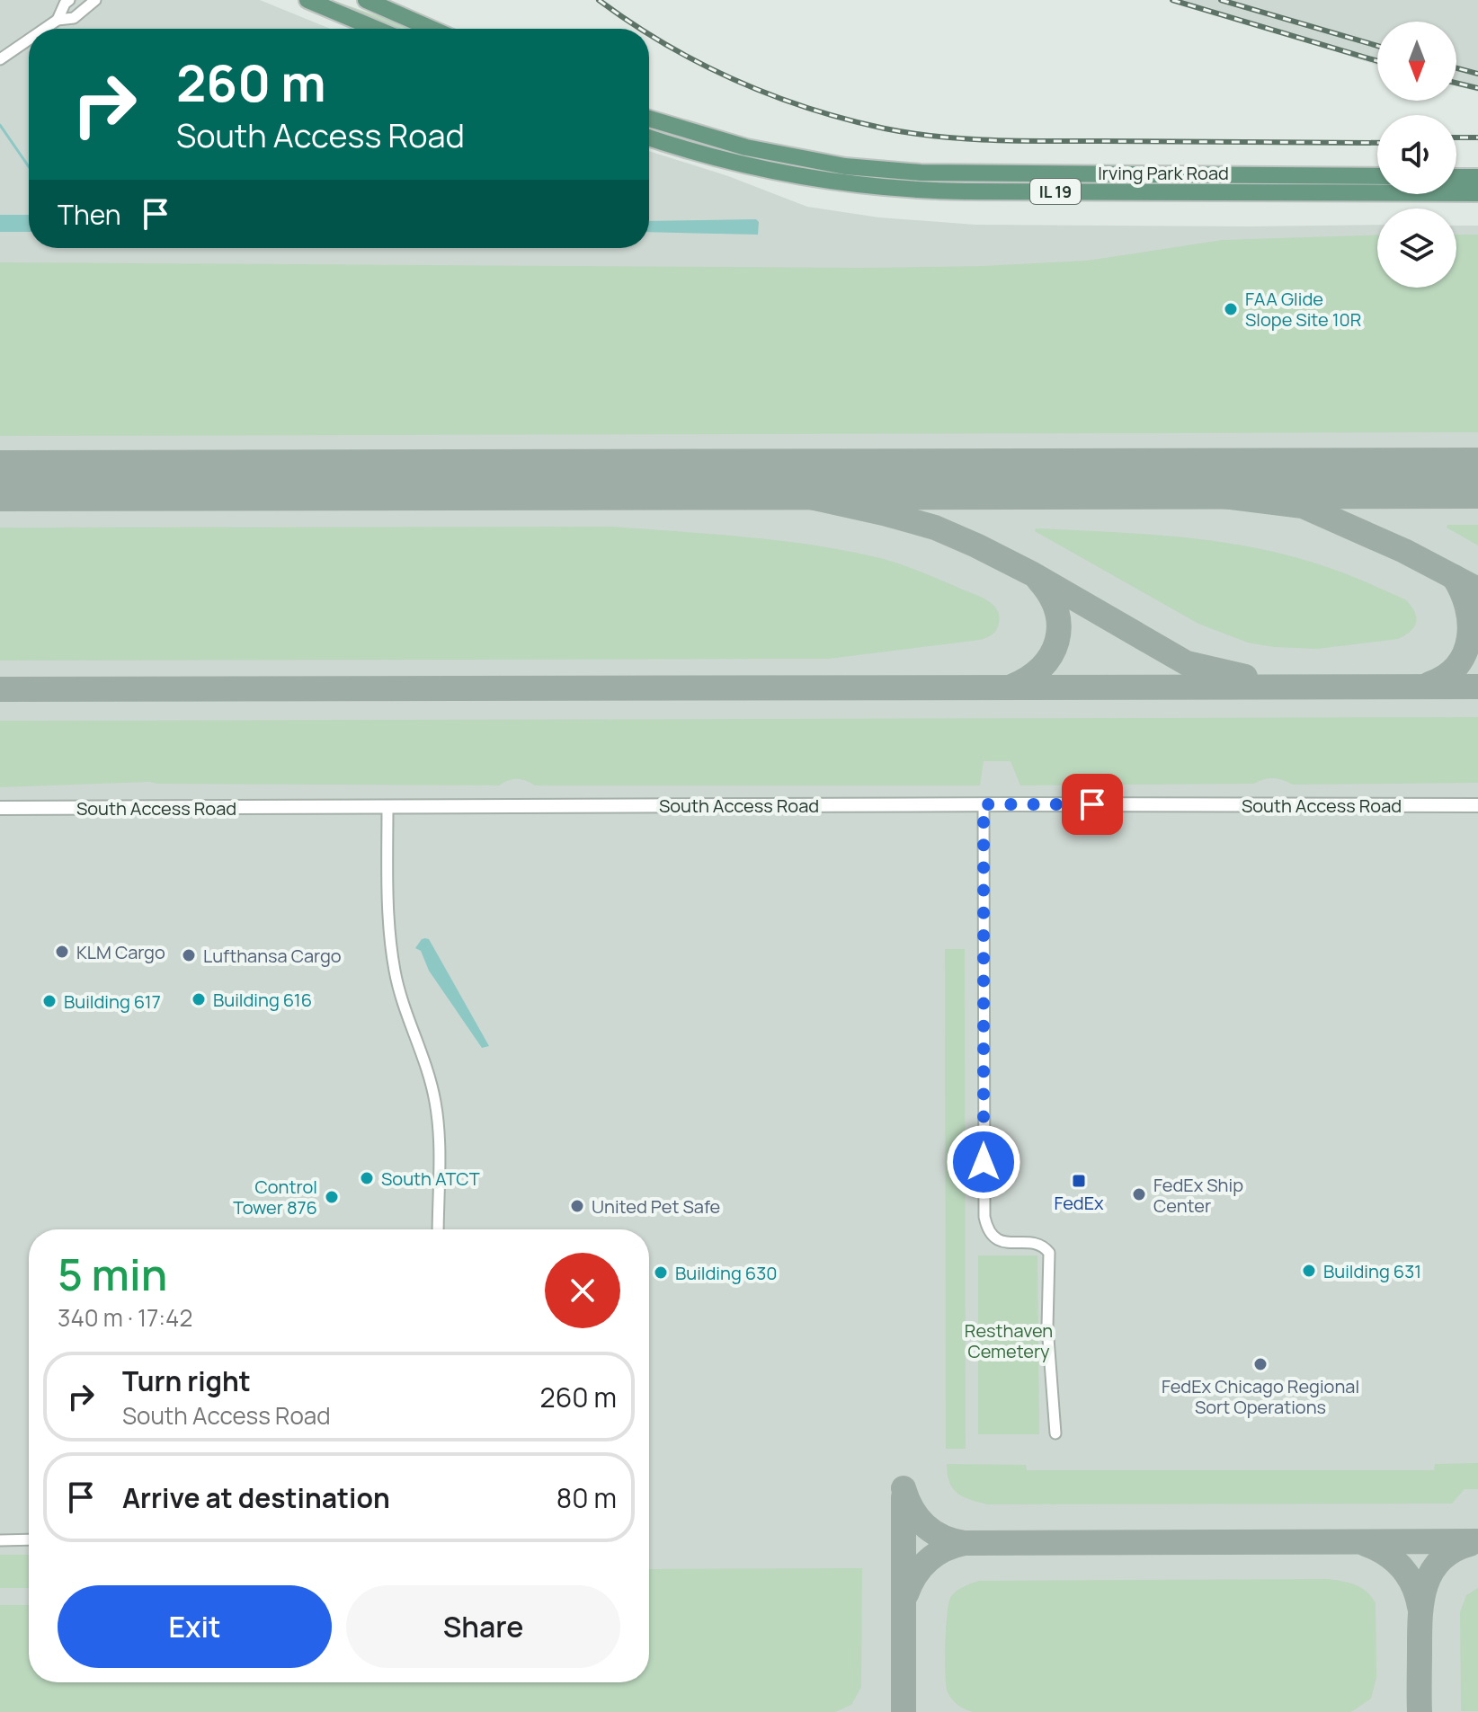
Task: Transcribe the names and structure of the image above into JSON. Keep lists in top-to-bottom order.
{
  "streets": {
    "main road": ["Irving Park Road", "IL 19"],
    "street": ["South Access Road"]
  },
  "parks": ["Resthaven Cemetery"],
  "places": {
    "other": [
      "FAA Glide Slope Site 10R",
      "KLM Cargo",
      "Lufthansa Cargo",
      "Building 616",
      "Building 617",
      "South ATCT",
      "FedEx Ship Center",
      "Control Tower 876",
      "United Pet Safe",
      "Building 631",
      "Building 630",
      "FedEx Chicago Regional Sort Operations"
    ],
    "transit": ["FedEx"]
  },
  "north": "bottom",
  "page": {
    "turn": ["260 m", "South Access Road"],
    "then": "Then",
    "heading": ["5 min", "340 m · 17:42"],
    "list": [
      {
        "name": "Turn right",
        "note": "South Access Road",
        "value": "260 m"
      },
      {
        "name": "Arrive at destination",
        "value": "80 m"
      }
    ],
    "buttons": ["Exit", "Share"]
  }
}
